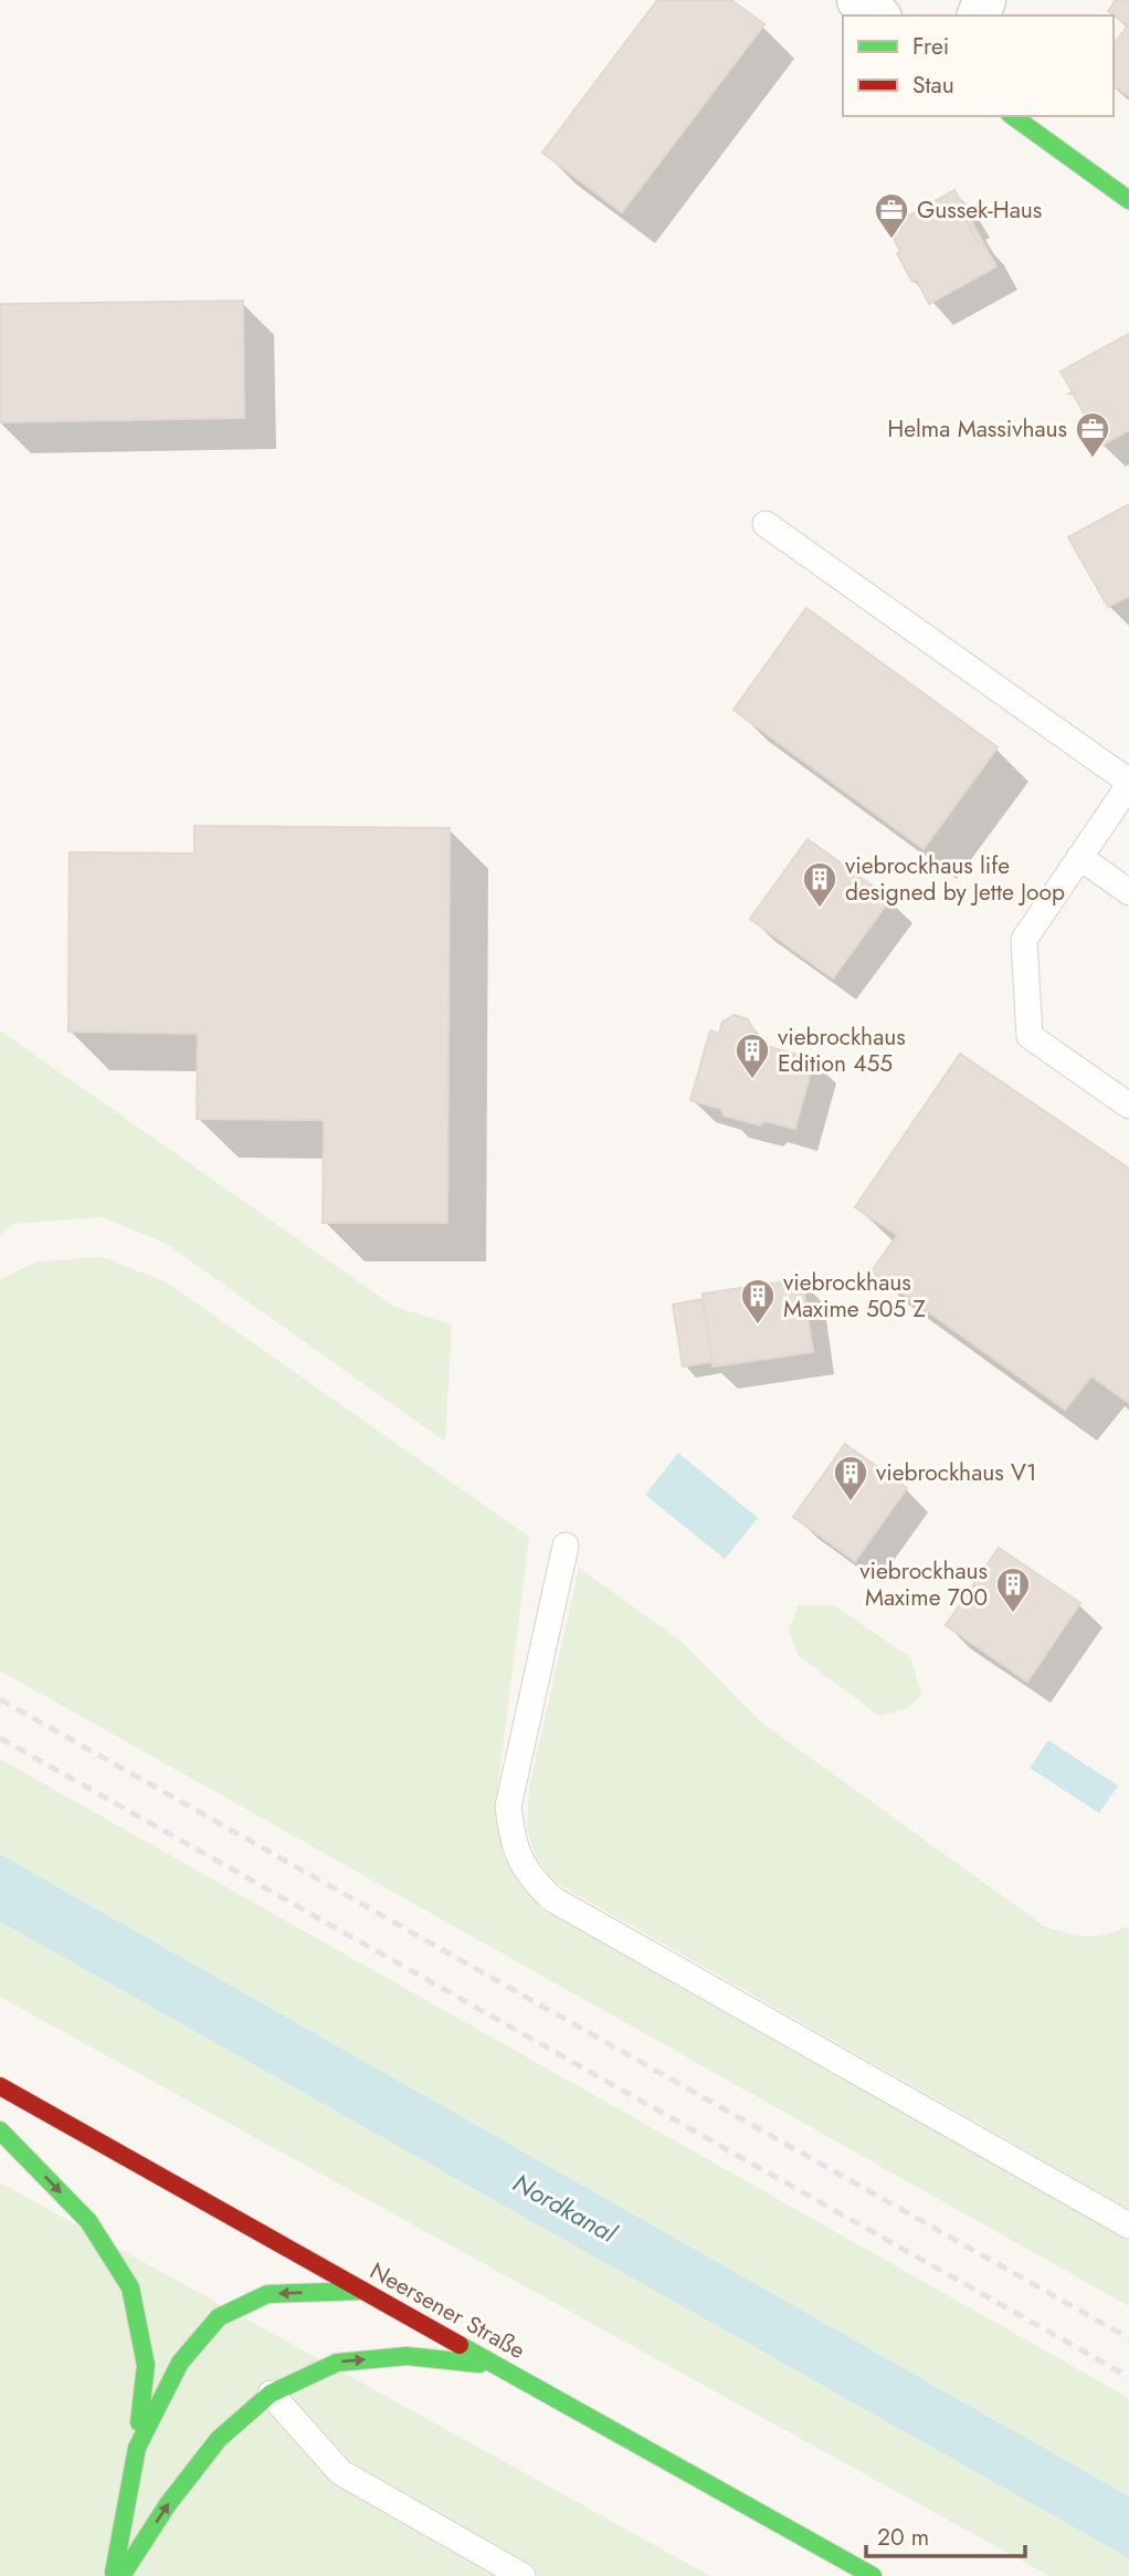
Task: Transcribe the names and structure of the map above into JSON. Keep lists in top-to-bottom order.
{
  "streets": {
    "street": ["Neersener Straße"]
  },
  "water": ["Nordkanal"],
  "places": {
    "office": ["Gussek-Haus", "Helma Massivhaus"],
    "building": [
      "viebrockhaus life designed by Jette Joop",
      "viebrockhaus Edition 455",
      "viebrockhaus Maxime 505 Z",
      "viebrockhaus V1",
      "viebrockhaus Maxime 700"
    ]
  },
  "legend": ["Frei", "Stau"],
  "scale_bar": "20 m"
}
